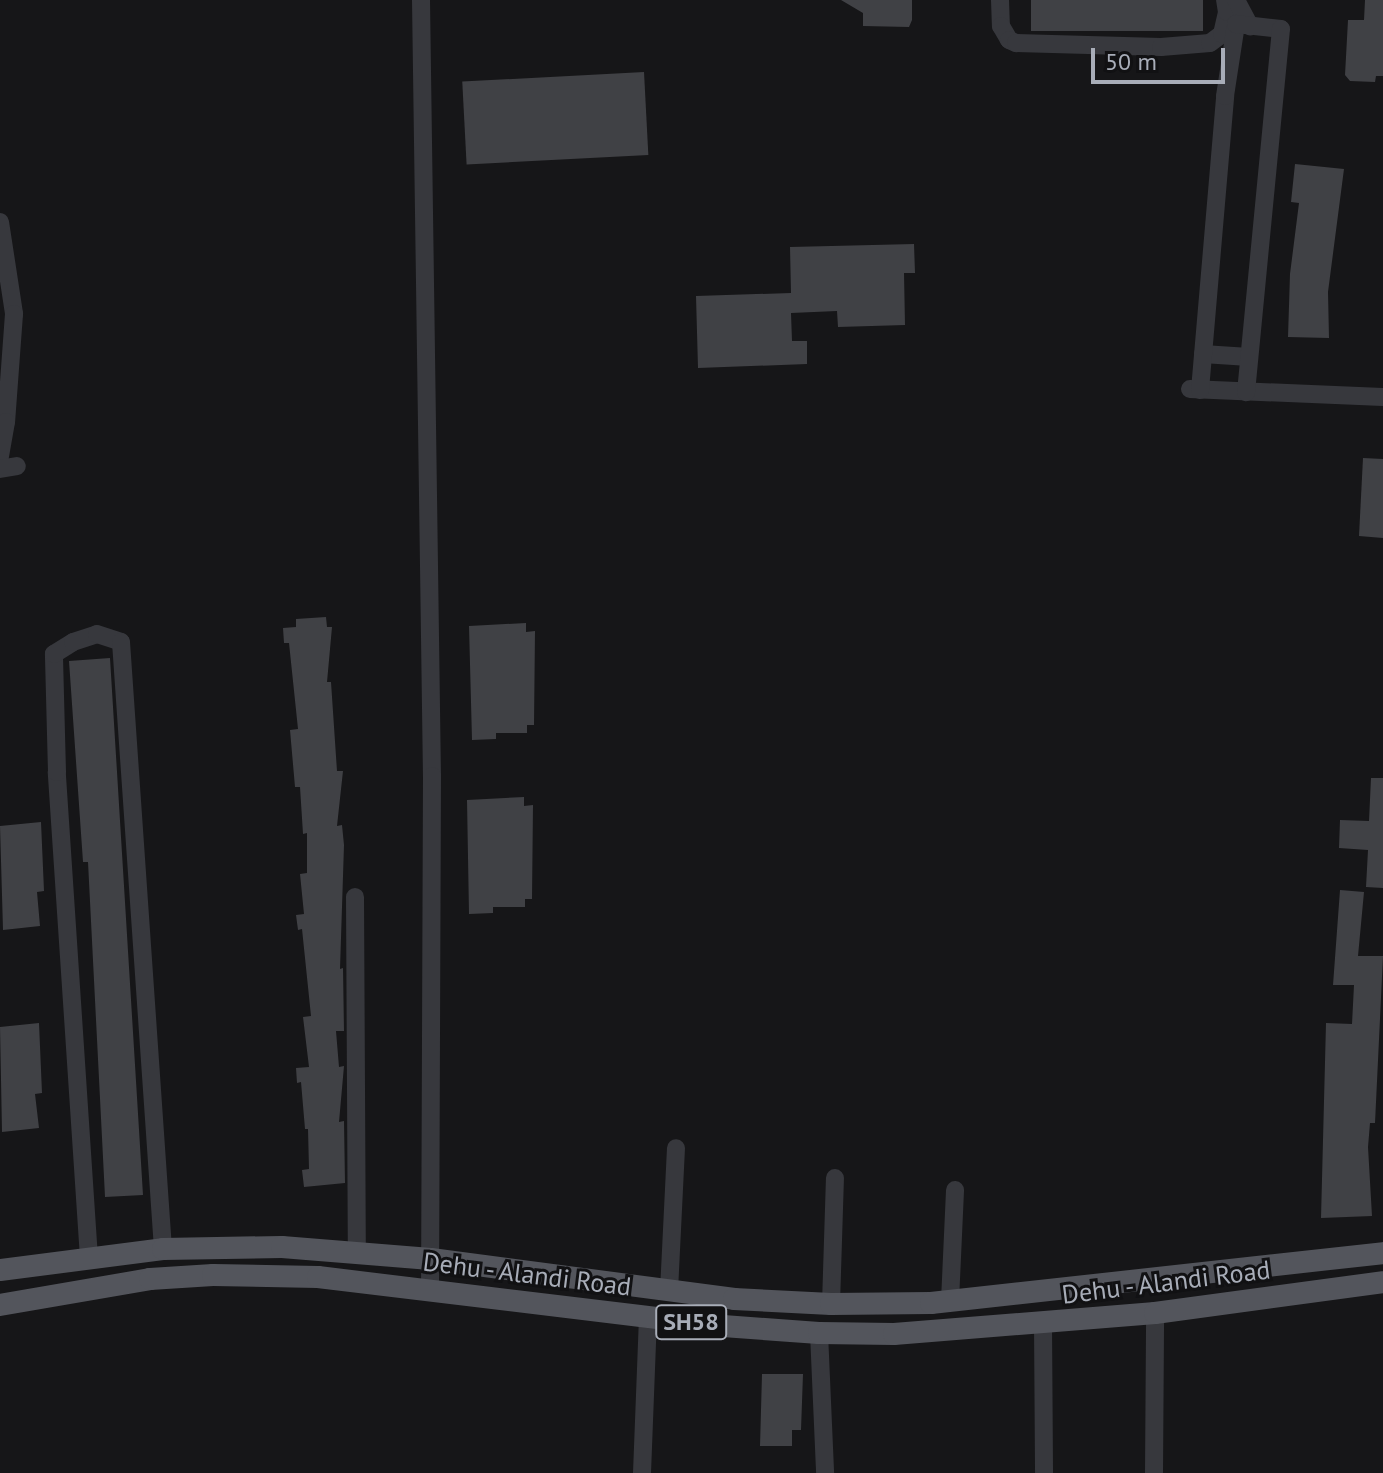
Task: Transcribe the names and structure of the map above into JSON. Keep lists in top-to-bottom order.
{
  "streets": {
    "main road": ["Dehu - Alandi Road", "SH58"]
  },
  "scale_bar": "50 m"
}
